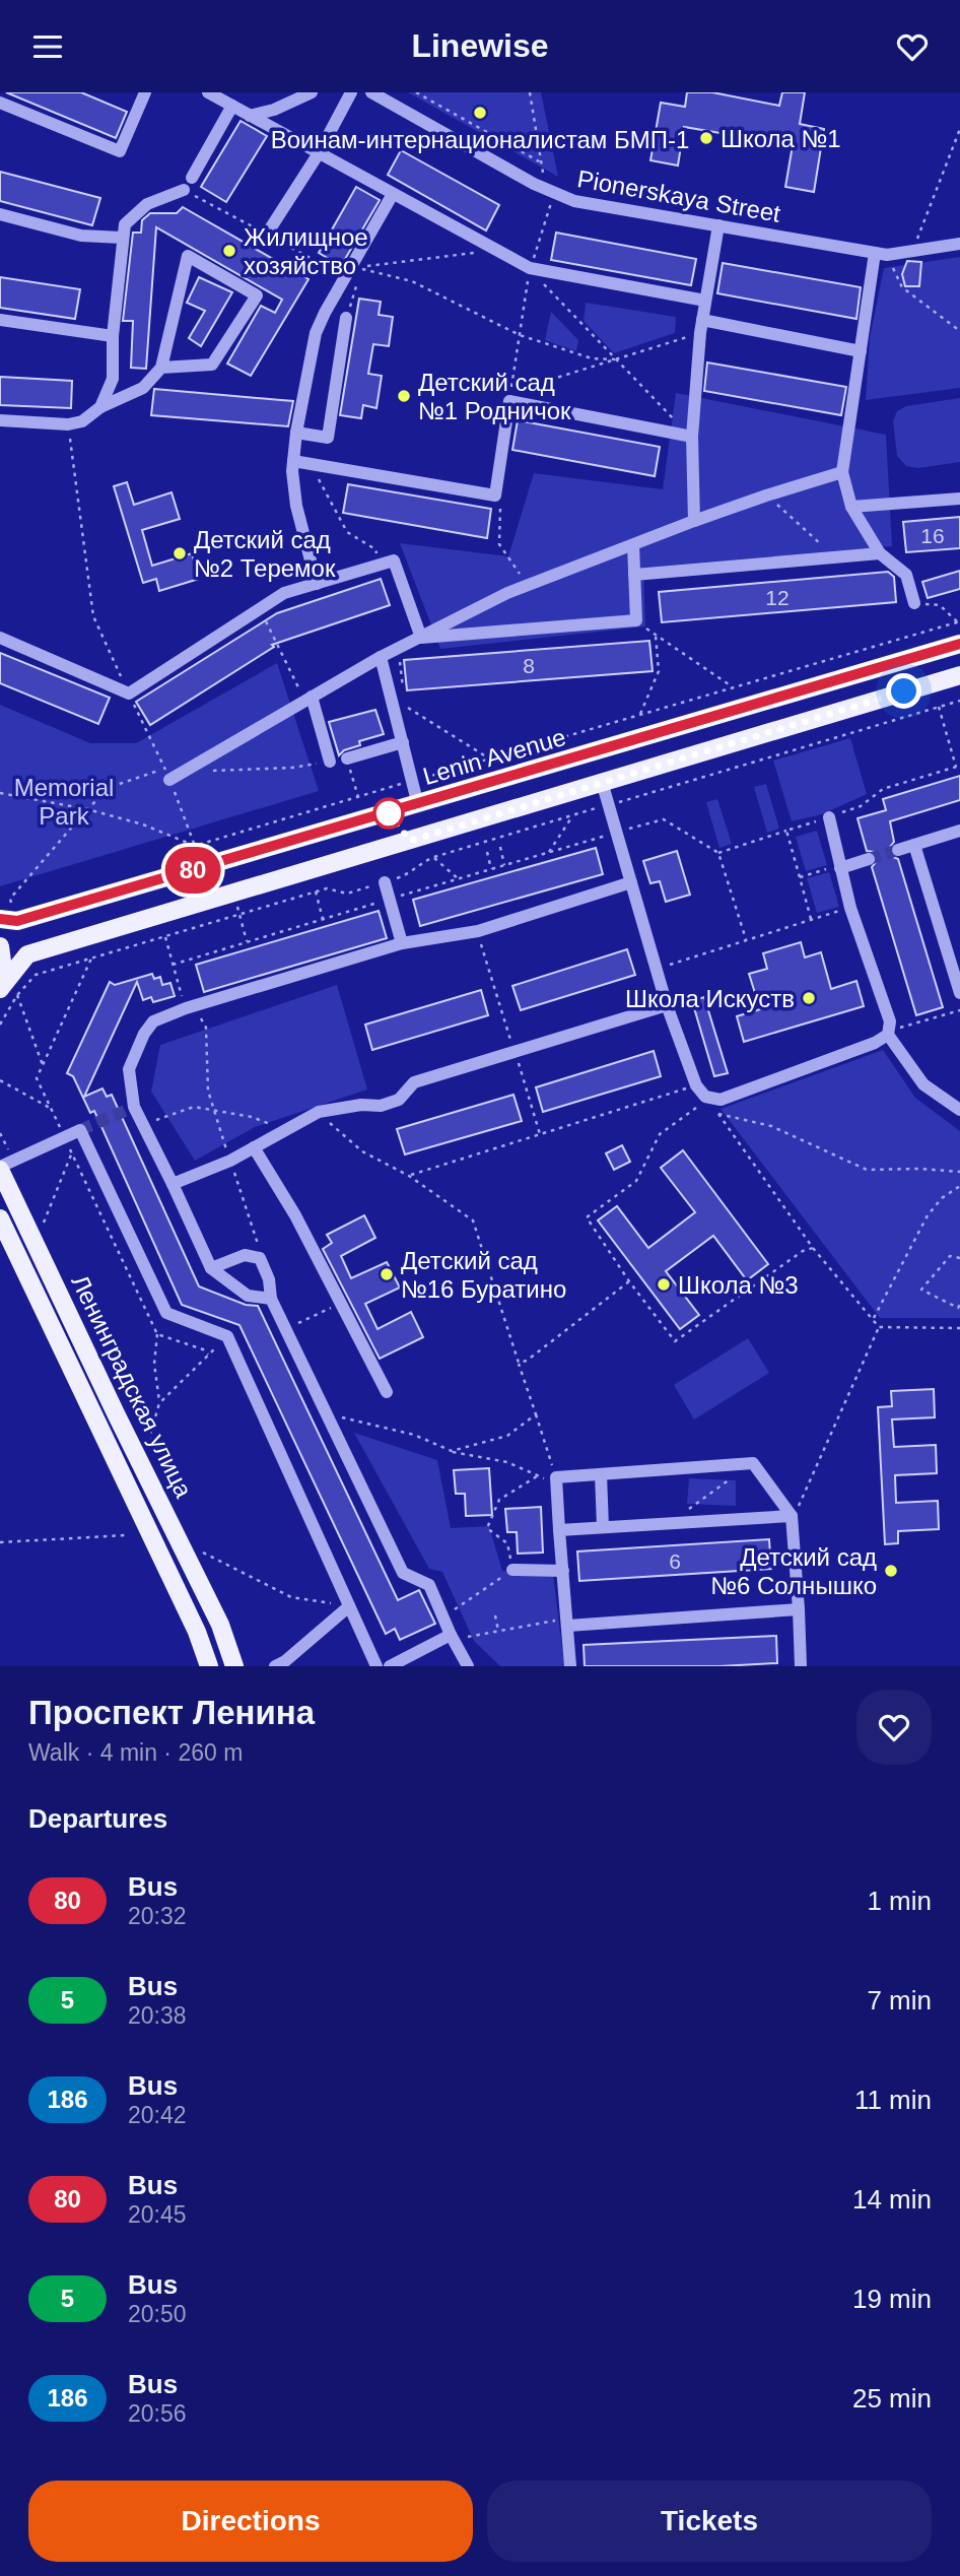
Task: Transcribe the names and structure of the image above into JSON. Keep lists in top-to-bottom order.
{
  "streets": {
    "main road": ["Lenin Avenue", "Ленинградская улица"],
    "street": ["Pionerskaya Street"]
  },
  "parks": ["Memorial Park"],
  "places": [
    "Воинам-интернационалистам БМП-1",
    "Школа №1",
    "Жилищное хозяйство",
    "Детский сад №1 Родничок",
    "Детский сад №2 Теремок",
    "Школа Искуств",
    "Детский сад №16 Буратино",
    "Школа №3",
    "Детский сад №6 Солнышко"
  ],
  "lines": ["bus line 80"],
  "house_numbers": [
    "16",
    "12",
    "8",
    "6"
  ],
  "page": {
    "header": "Linewise",
    "on_map": "80",
    "heading": [
      ["Проспект Ленина", "Walk · 4 min · 260 m"],
      "Departures"
    ],
    "list": [
      {
        "mark": "80",
        "name": "Bus",
        "note": "20:32",
        "value": "1 min"
      },
      {
        "mark": "5",
        "name": "Bus",
        "note": "20:38",
        "value": "7 min"
      },
      {
        "mark": "186",
        "name": "Bus",
        "note": "20:42",
        "value": "11 min"
      },
      {
        "mark": "80",
        "name": "Bus",
        "note": "20:45",
        "value": "14 min"
      },
      {
        "mark": "5",
        "name": "Bus",
        "note": "20:50",
        "value": "19 min"
      },
      {
        "mark": "186",
        "name": "Bus",
        "note": "20:56",
        "value": "25 min"
      }
    ],
    "buttons": ["Directions", "Tickets"]
  }
}
